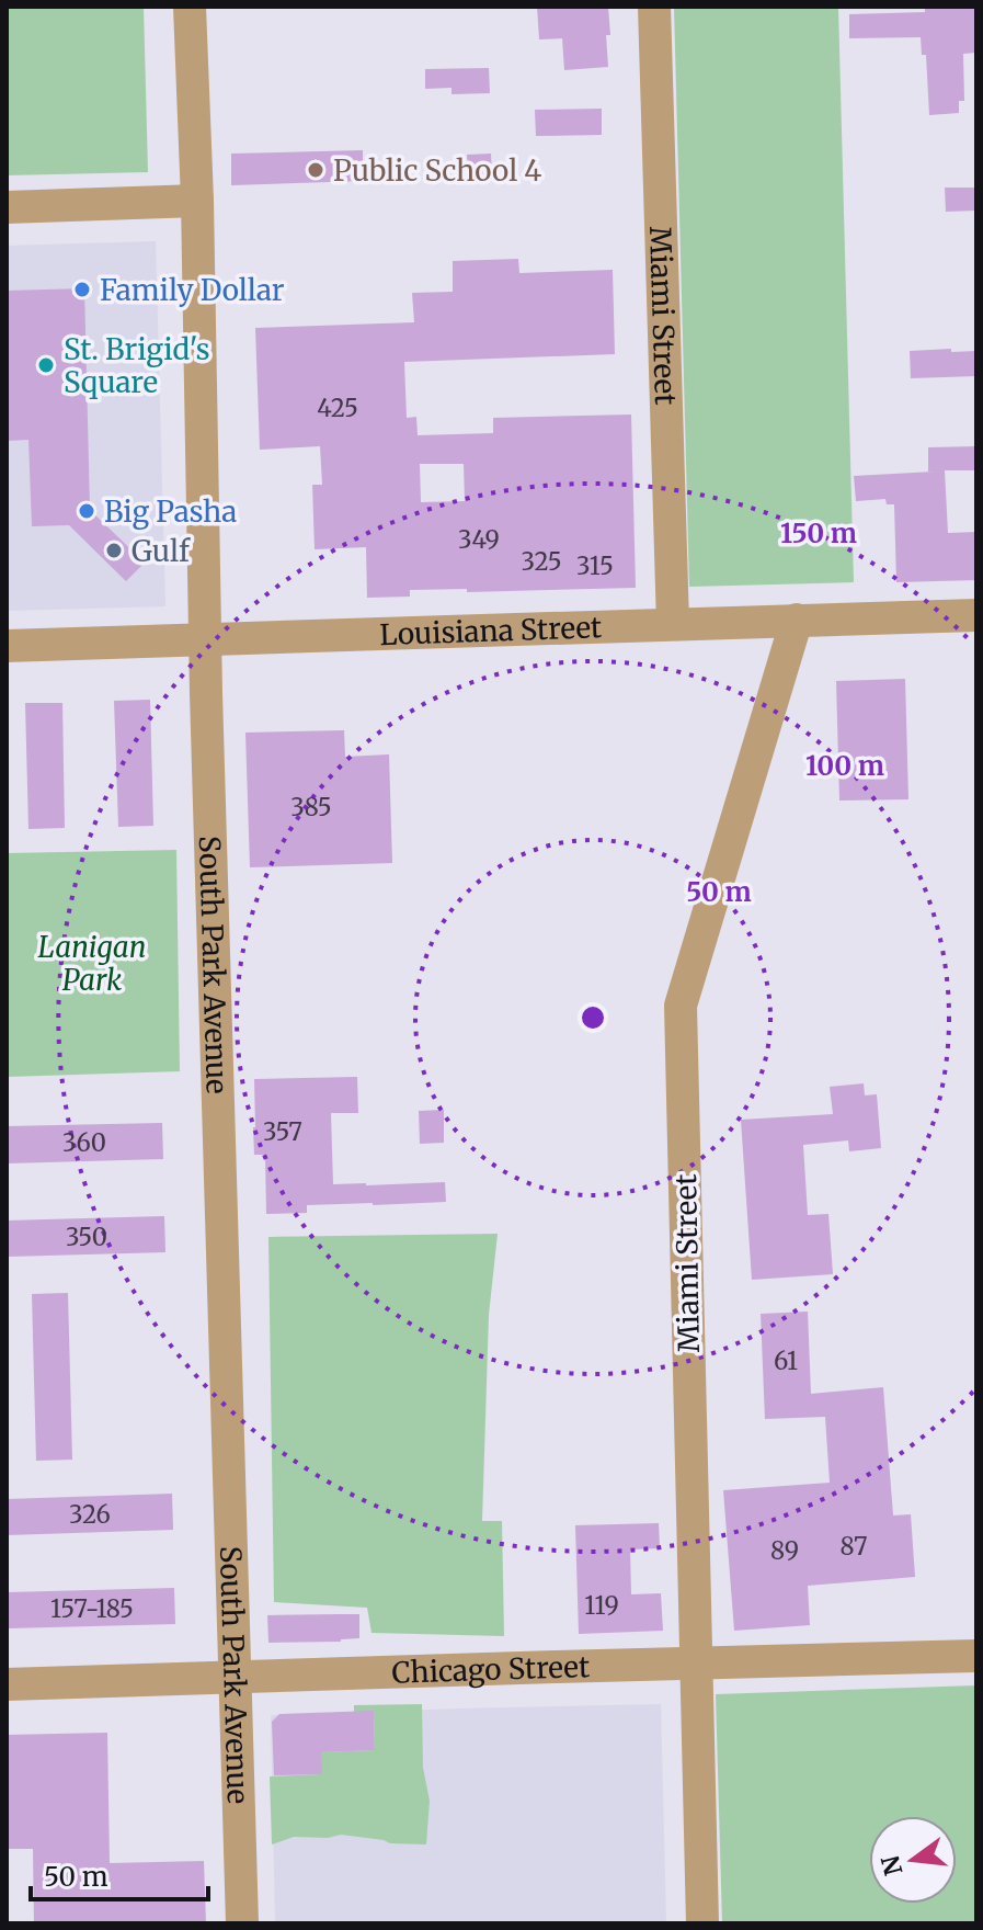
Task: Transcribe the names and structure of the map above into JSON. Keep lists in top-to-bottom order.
{
  "streets": {
    "street": [
      "Miami Street",
      "Louisiana Street",
      "South Park Avenue",
      "Chicago Street"
    ]
  },
  "crossings": [
    ["Miami Street", "Louisiana Street"],
    ["Miami Street", "Chicago Street"],
    ["Louisiana Street", "South Park Avenue"],
    ["South Park Avenue", "Chicago Street"]
  ],
  "parks": ["Lanigan Park"],
  "places": [
    "Public School 4",
    "Family Dollar",
    "St. Brigid's Square",
    "Big Pasha",
    "Gulf"
  ],
  "house_numbers": [
    "425",
    "349",
    "325",
    "315",
    "385",
    "357",
    "360",
    "350",
    "61",
    "326",
    "87",
    "89",
    "119",
    "157-185"
  ],
  "scale_bar": "50 m",
  "north": "left",
  "rings": ["150 m", "100 m", "50 m"]
}
